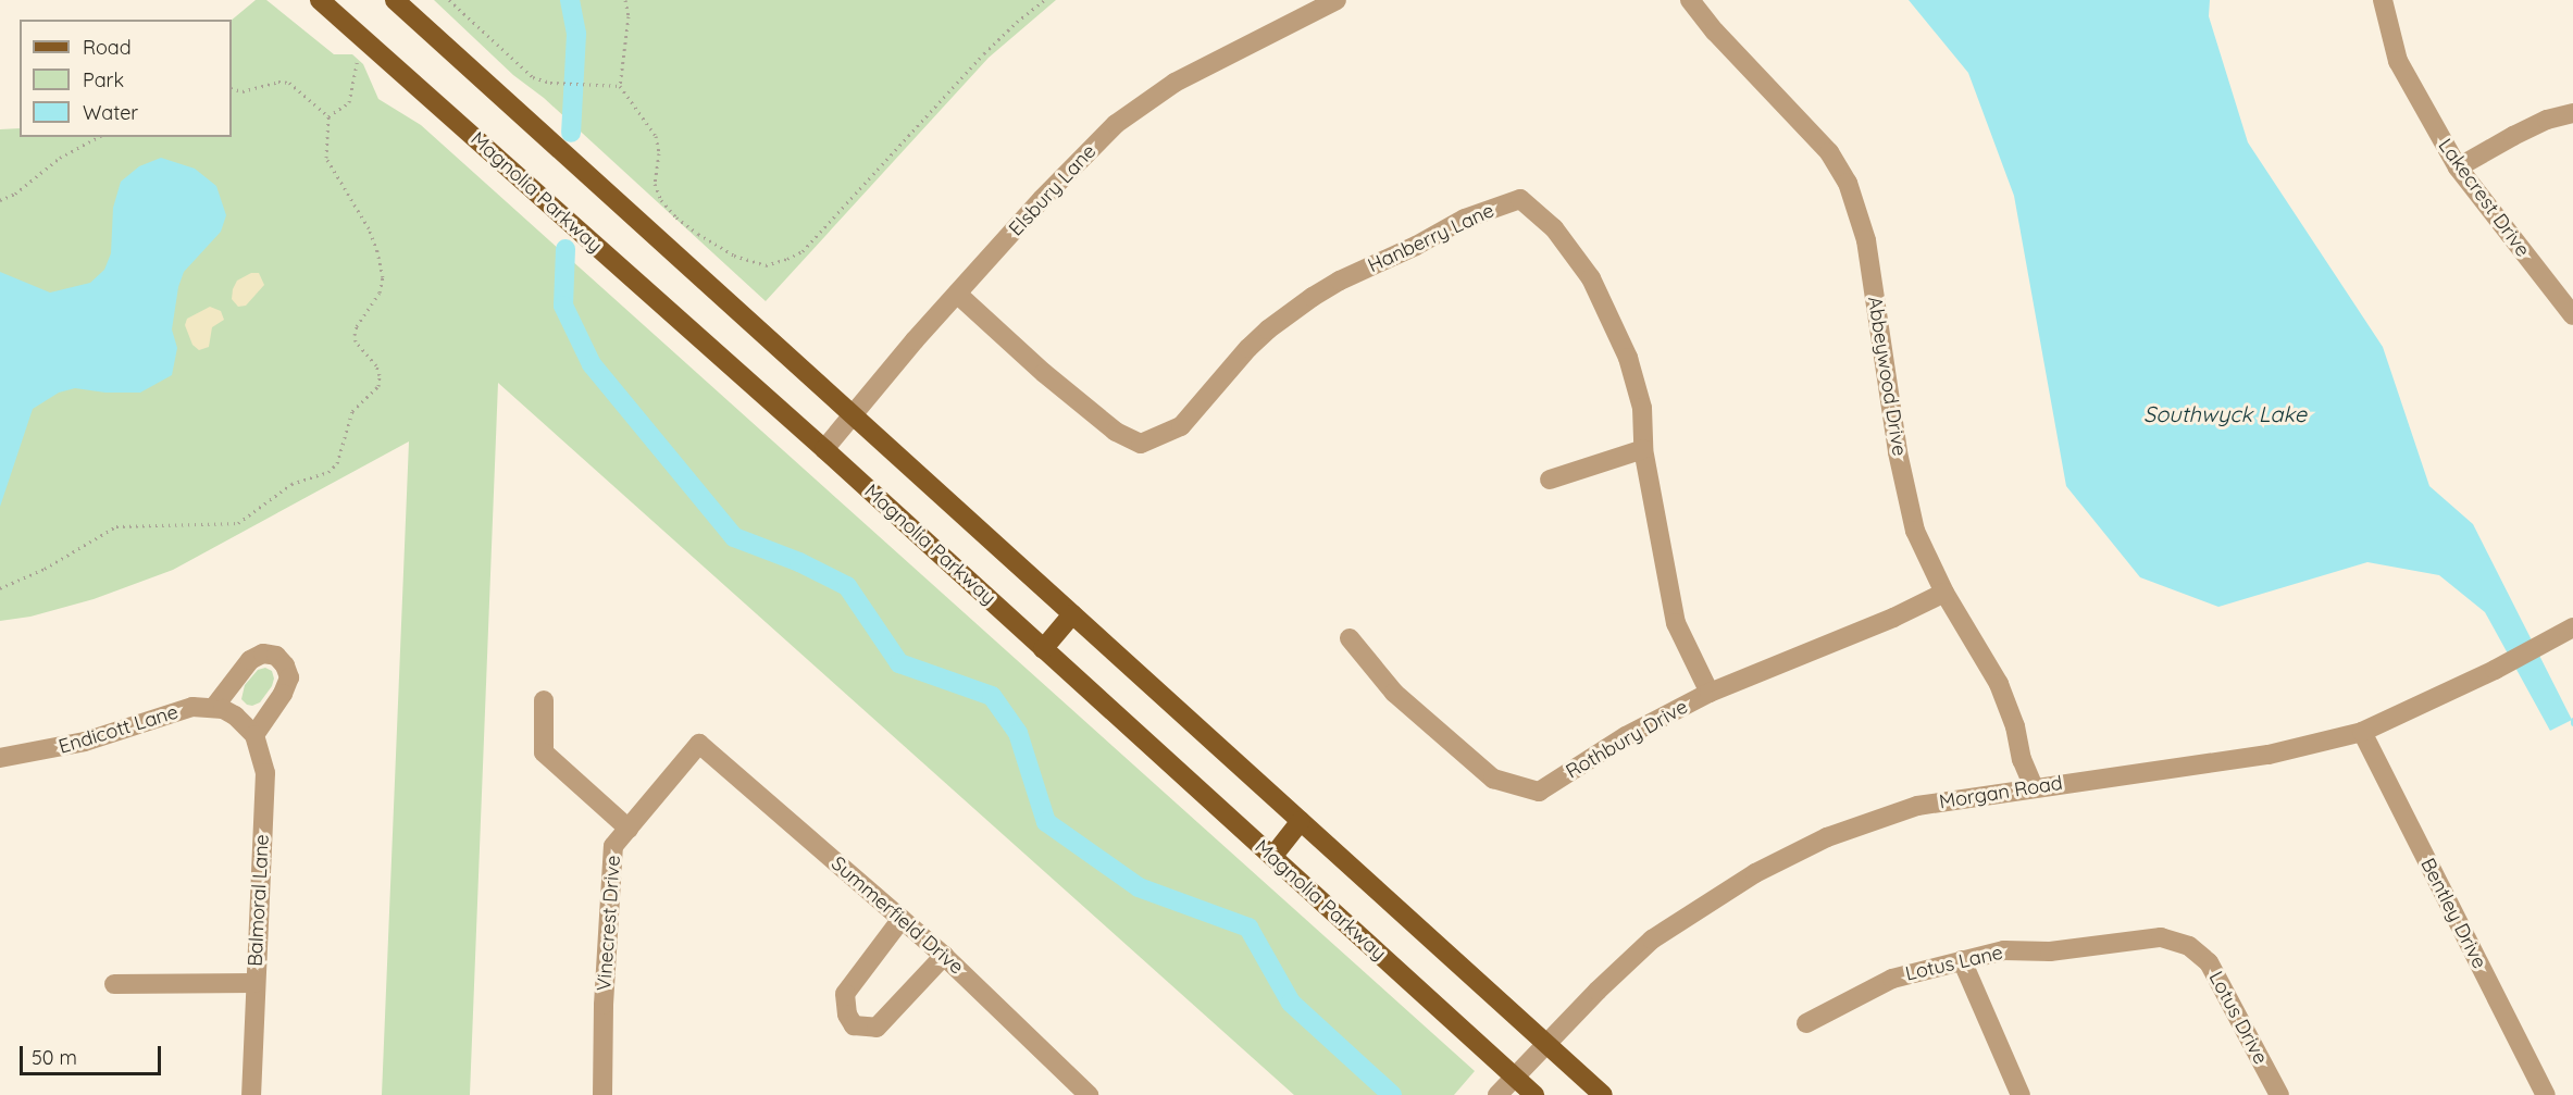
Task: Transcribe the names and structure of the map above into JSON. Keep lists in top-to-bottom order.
{
  "streets": {
    "main road": ["Magnolia Parkway"],
    "street": [
      "Elsbury Lane",
      "Lakecrest Drive",
      "Hanberry Lane",
      "Abbeywood Drive",
      "Endicott Lane",
      "Rothbury Drive",
      "Morgan Road",
      "Balmoral Lane",
      "Bentley Drive",
      "Summerfield Drive",
      "Vinecrest Drive",
      "Lotus Lane",
      "Lotus Drive"
    ]
  },
  "crossings": [
    ["Elsbury Lane", "Magnolia Parkway"],
    ["Elsbury Lane", "Hanberry Lane"],
    ["Magnolia Parkway", "Morgan Road"],
    ["Hanberry Lane", "Rothbury Drive"],
    ["Abbeywood Drive", "Rothbury Drive"],
    ["Abbeywood Drive", "Morgan Road"],
    ["Endicott Lane", "Balmoral Lane"],
    ["Morgan Road", "Bentley Drive"],
    ["Summerfield Drive", "Vinecrest Drive"],
    ["Lotus Lane", "Lotus Drive"]
  ],
  "water": ["Southwyck Lake"],
  "legend": ["Road", "Park", "Water"],
  "scale_bar": "50 m"
}
